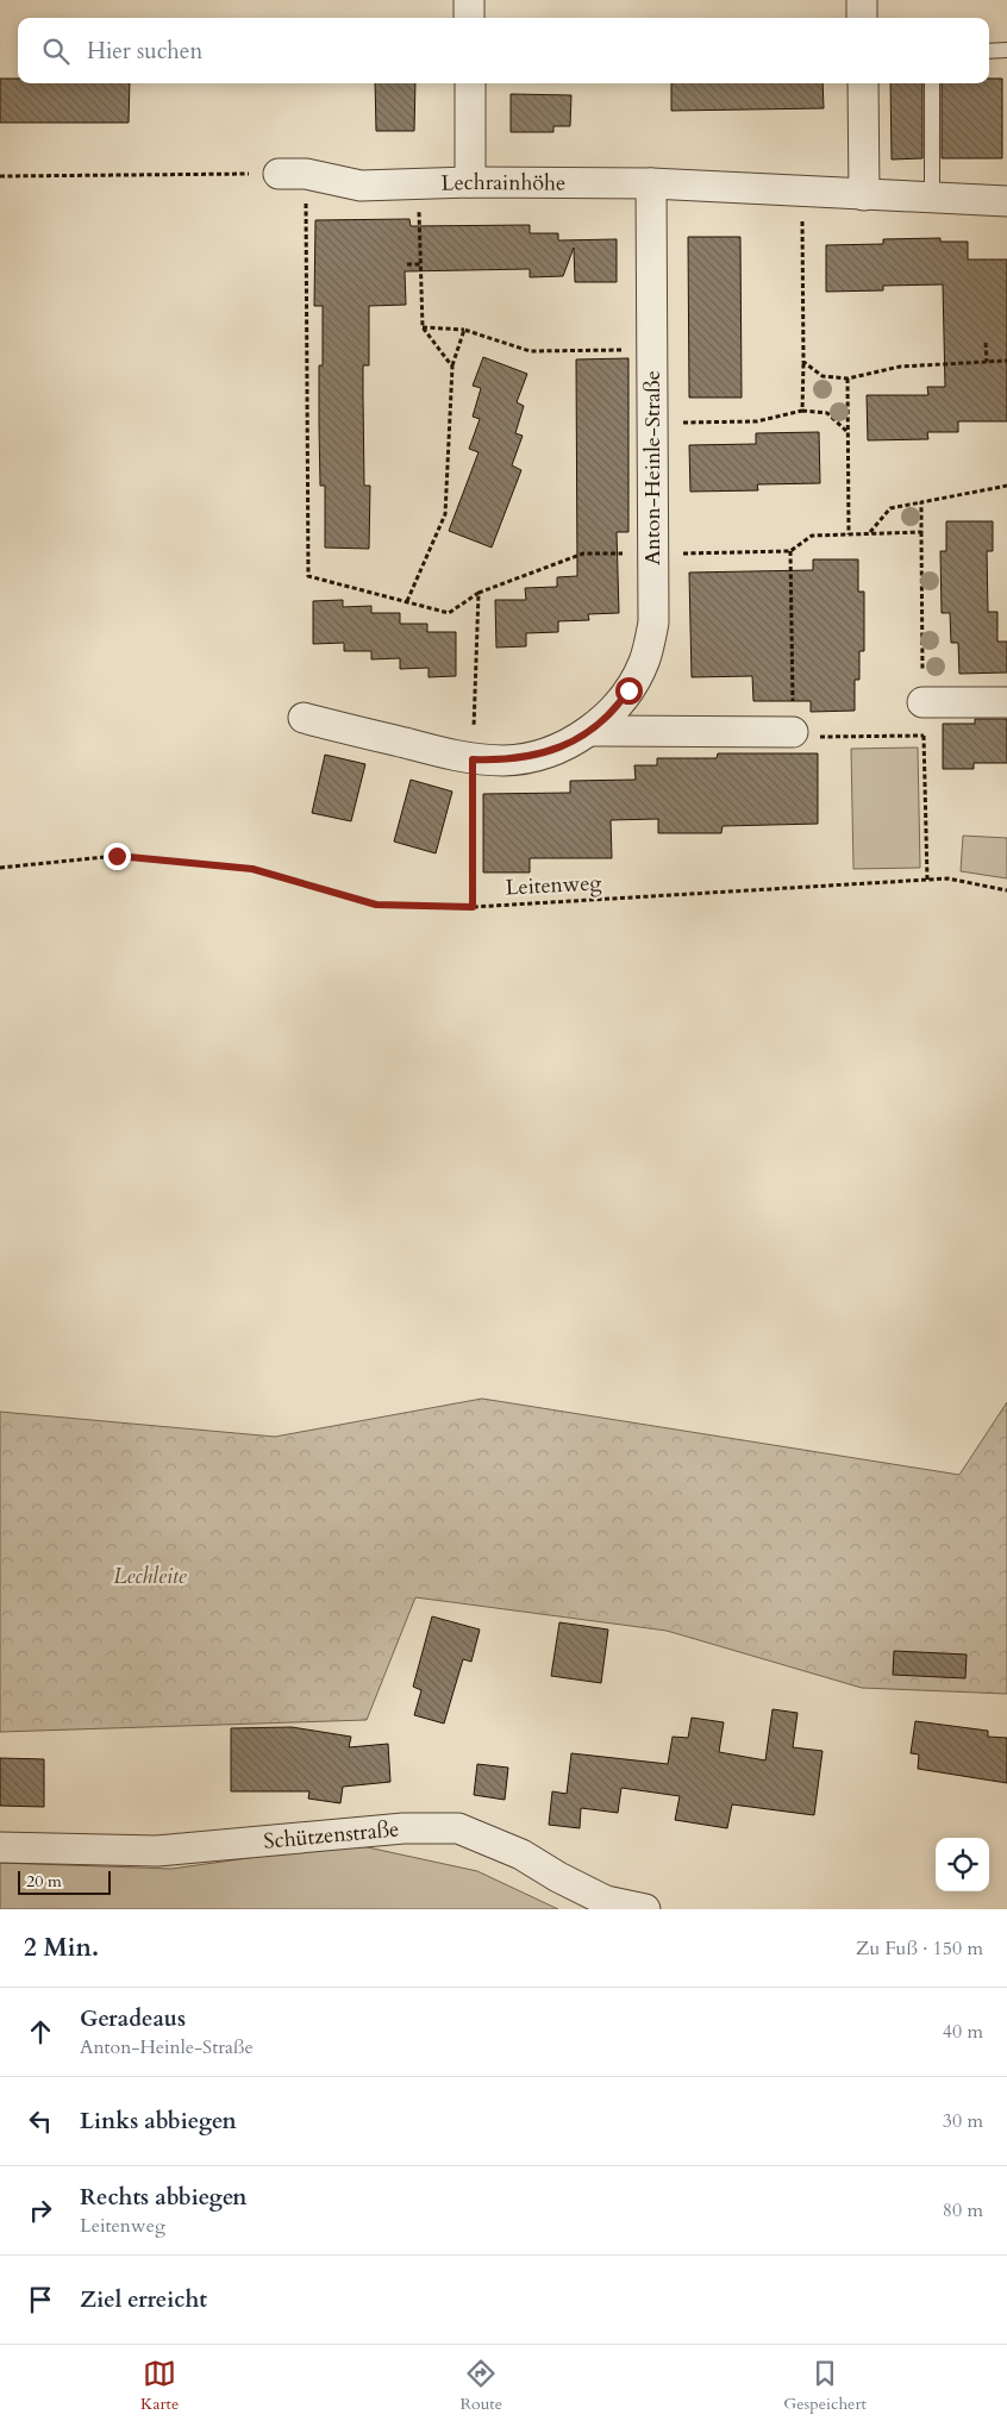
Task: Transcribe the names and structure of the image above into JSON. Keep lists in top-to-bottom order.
{
  "streets": {
    "street": ["Lechrainhöhe", "Anton-Heinle-Straße", "Schützenstraße"],
    "path": ["Leitenweg"]
  },
  "crossings": [
    ["Lechrainhöhe", "Anton-Heinle-Straße"]
  ],
  "parks": ["Lechleite"],
  "scale_bar": "20 m",
  "page": {
    "search": "Hier suchen",
    "scale": "20 m",
    "heading": ["2 Min.", "Zu Fuß · 150 m"],
    "list": [
      ["Geradeaus", "Anton-Heinle-Straße", "40 m"],
      ["Links abbiegen", "30 m"],
      ["Rechts abbiegen", "Leitenweg", "80 m"],
      "Ziel erreicht"
    ],
    "nav": ["Karte", "Route", "Gespeichert"]
  }
}
